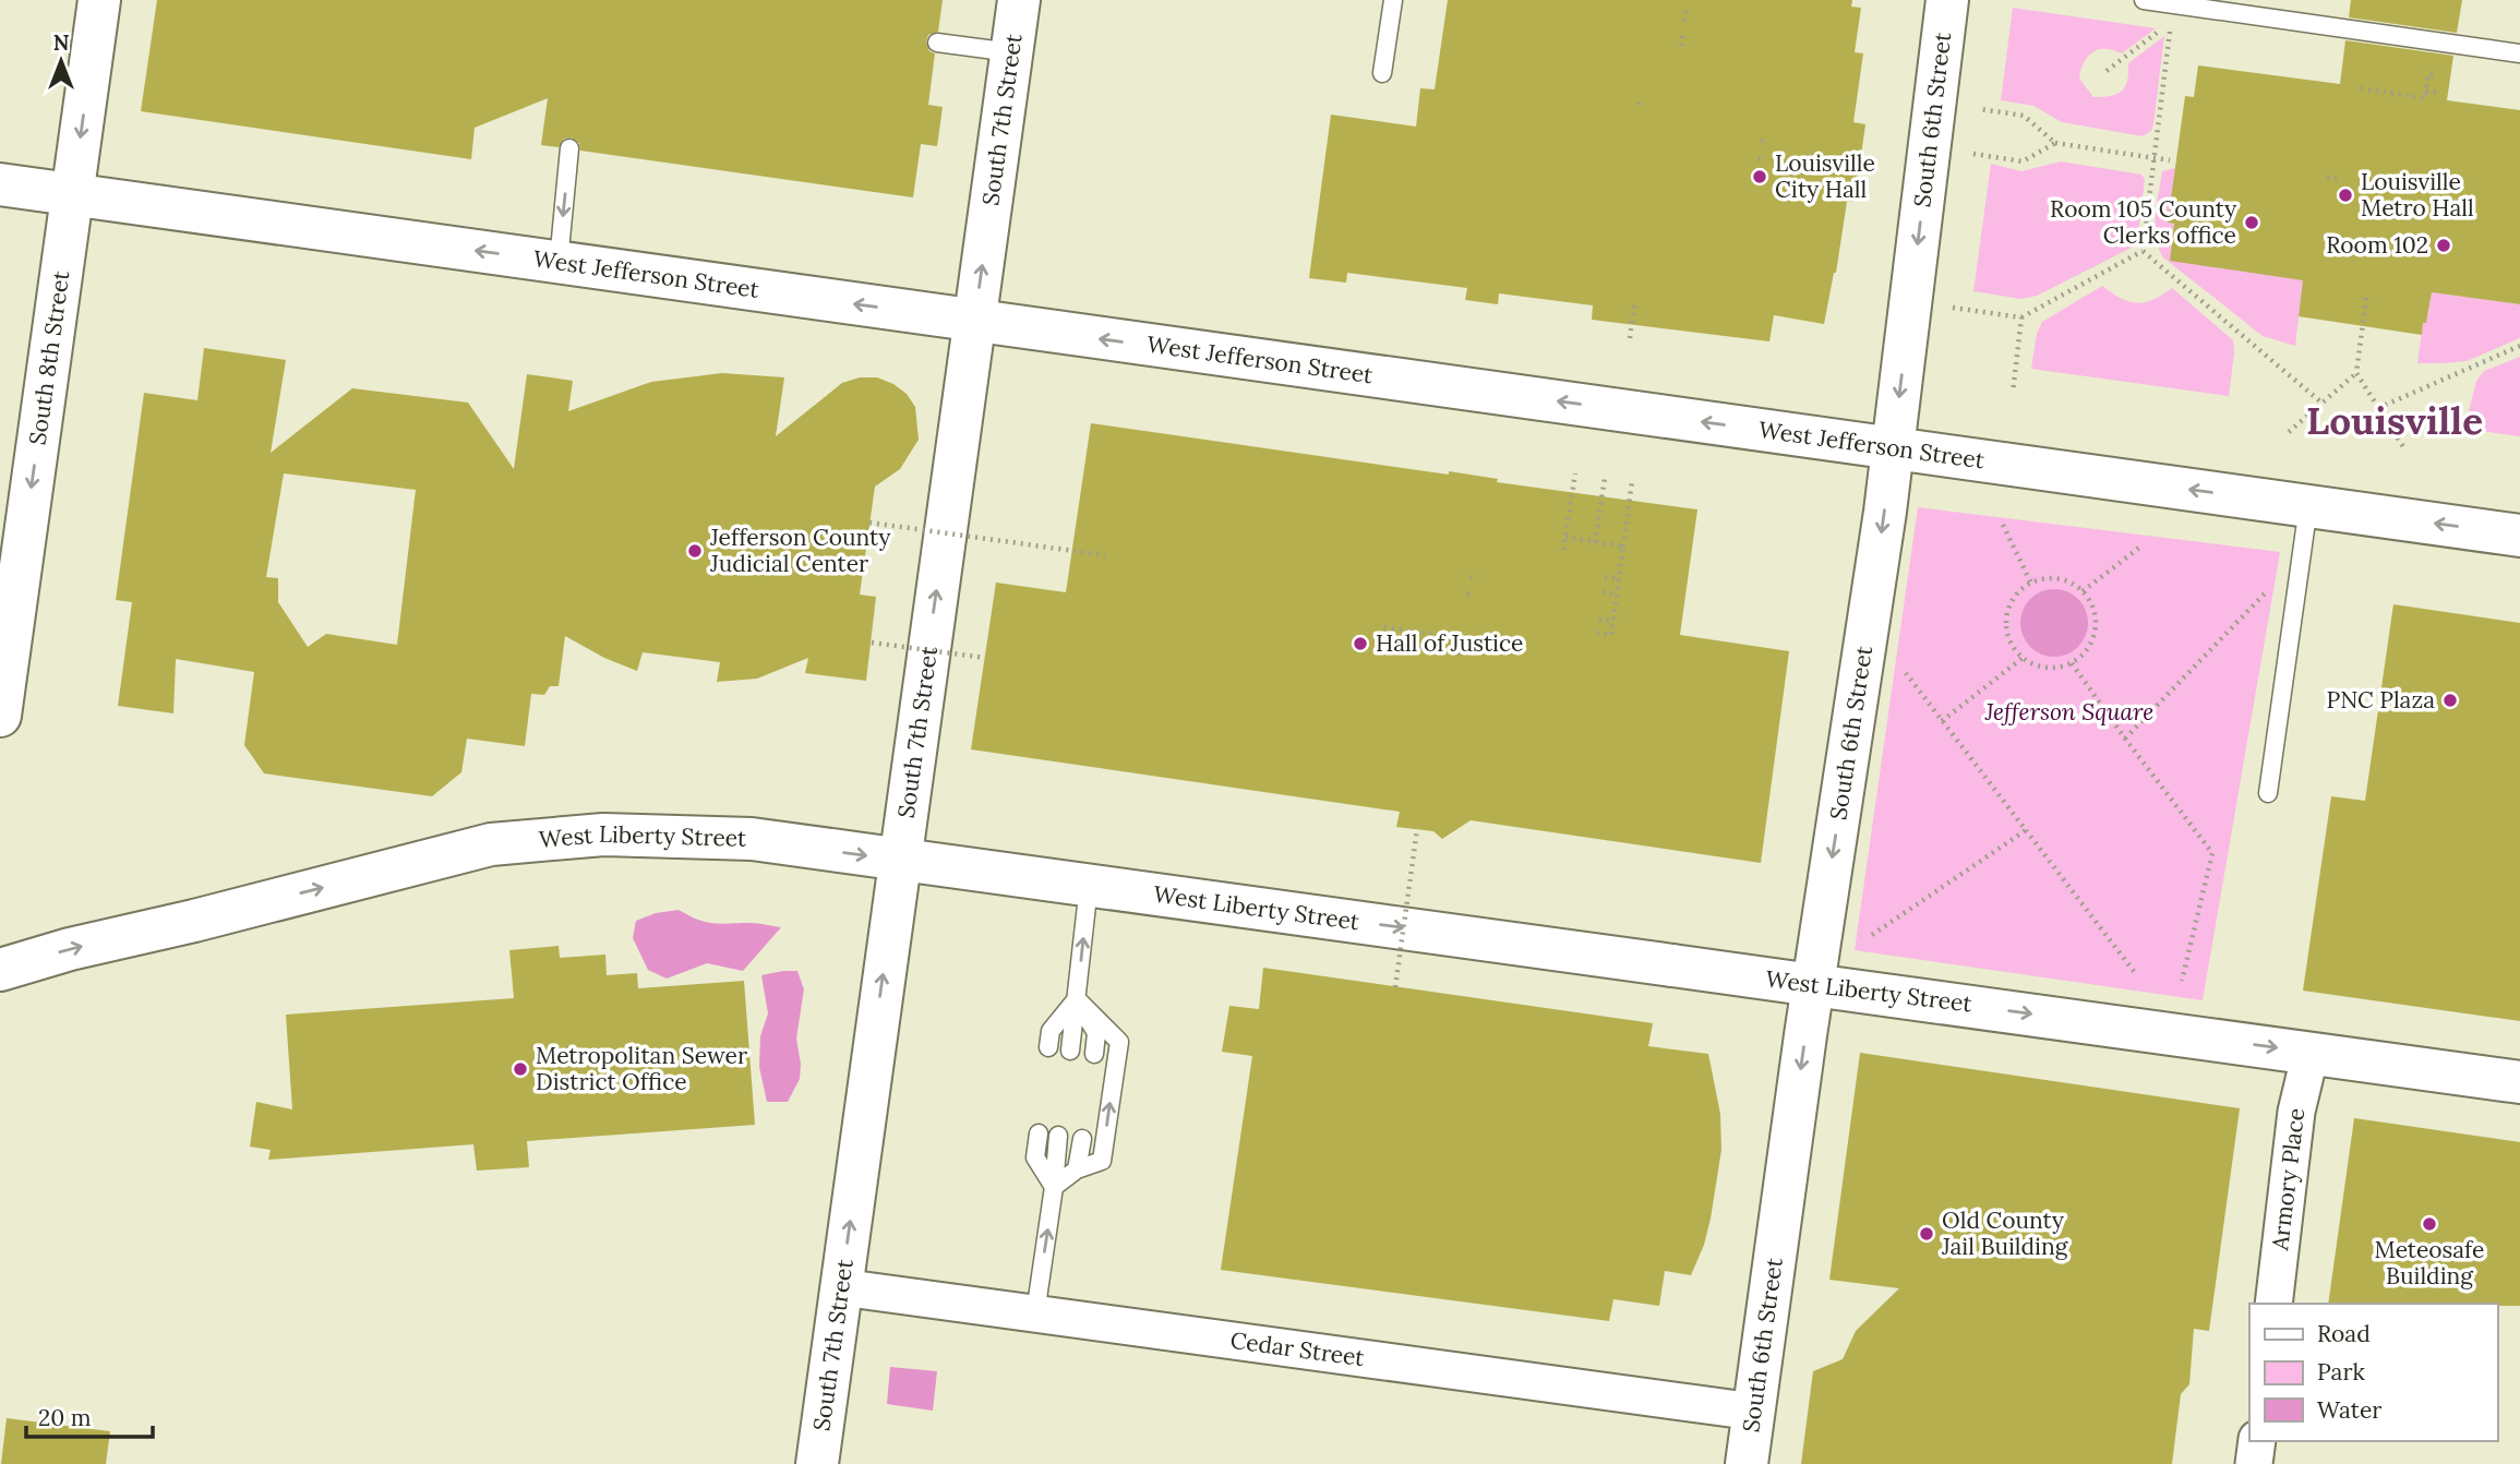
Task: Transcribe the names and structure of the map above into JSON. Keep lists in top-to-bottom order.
{
  "streets": {
    "main road": [
      "South 7th Street",
      "South 6th Street",
      "West Jefferson Street",
      "South 8th Street",
      "West Liberty Street"
    ],
    "street": ["Armory Place", "Cedar Street"]
  },
  "crossings": [
    ["South 7th Street", "West Jefferson Street"],
    ["South 7th Street", "West Liberty Street"],
    ["South 7th Street", "Cedar Street"],
    ["South 6th Street", "West Jefferson Street"],
    ["South 6th Street", "West Liberty Street"],
    ["South 6th Street", "Cedar Street"],
    ["West Jefferson Street", "South 8th Street"],
    ["West Liberty Street", "Armory Place"]
  ],
  "one_way": [
    "South 7th Street",
    "South 6th Street",
    "West Jefferson Street",
    "South 8th Street",
    "West Liberty Street"
  ],
  "districts": ["Louisville"],
  "parks": ["Jefferson Square"],
  "places": [
    "Louisville City Hall",
    "Louisville Metro Hall",
    "Room 105 County Clerks office",
    "Room 102",
    "Jefferson County Judicial Center",
    "Hall of Justice",
    "PNC Plaza",
    "Metropolitan Sewer District Office",
    "Meteosafe Building",
    "Old County Jail Building"
  ],
  "legend": ["Road", "Park", "Water"],
  "scale_bar": "20 m",
  "north": "top"
}
